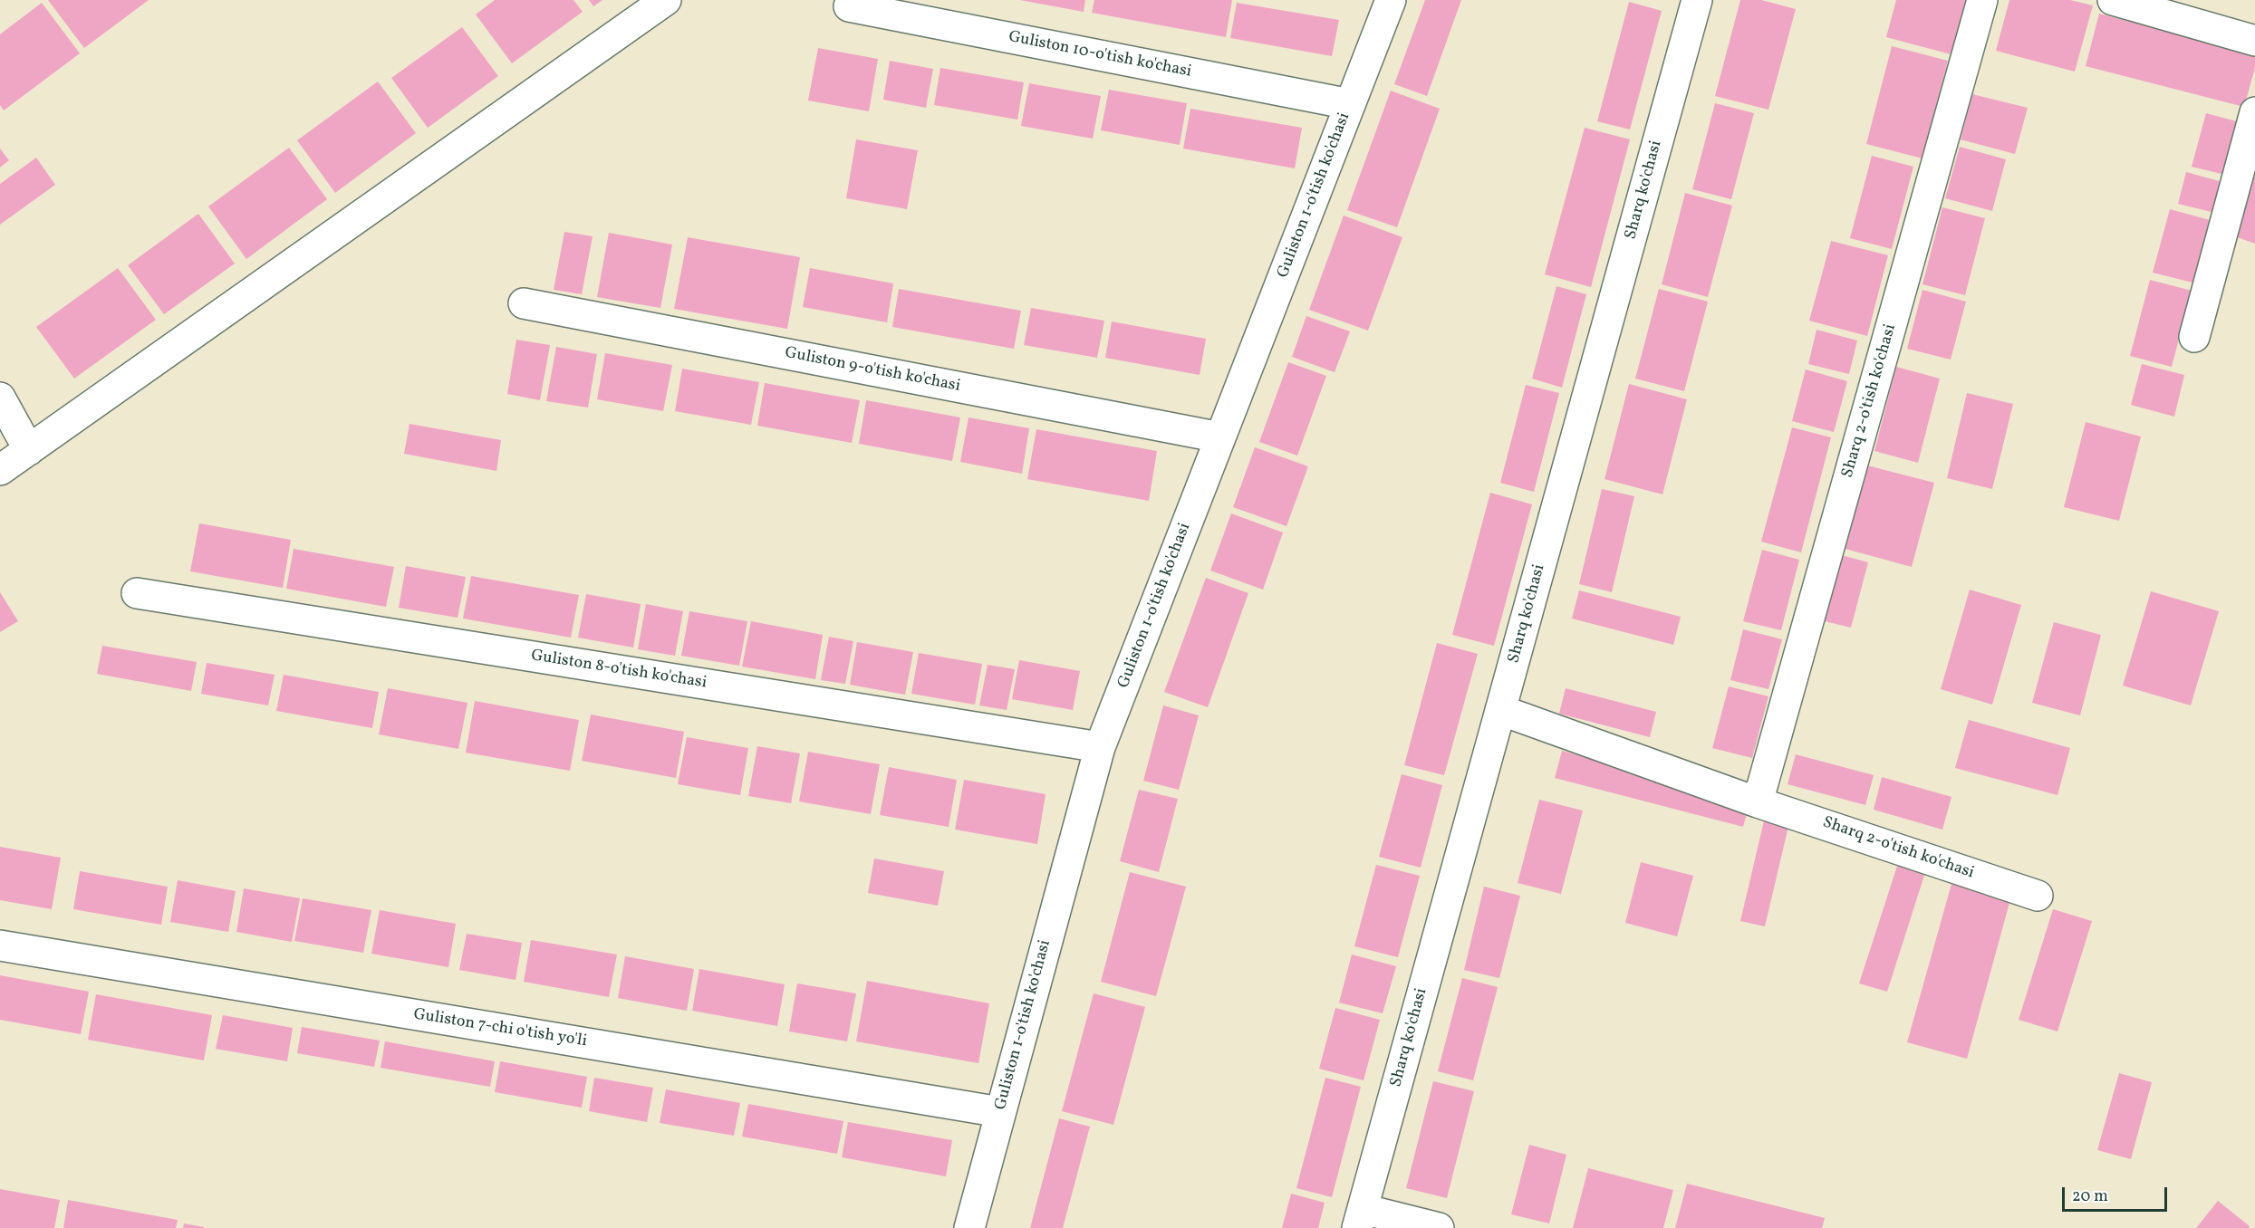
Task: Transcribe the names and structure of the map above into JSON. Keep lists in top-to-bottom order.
{
  "streets": {
    "street": [
      "Guliston 10-o'tish ko'chasi",
      "Sharq ko'chasi",
      "Guliston 1-o'tish ko'chasi",
      "Guliston 9-o'tish ko'chasi",
      "Sharq 2-o'tish ko'chasi",
      "Guliston 8-o'tish ko'chasi",
      "Guliston 7-chi o'tish yo'li"
    ]
  },
  "crossings": [
    ["Guliston 10-o'tish ko'chasi", "Guliston 1-o'tish ko'chasi"],
    ["Sharq ko'chasi", "Sharq 2-o'tish ko'chasi"],
    ["Guliston 1-o'tish ko'chasi", "Guliston 9-o'tish ko'chasi"],
    ["Guliston 1-o'tish ko'chasi", "Guliston 8-o'tish ko'chasi"],
    ["Guliston 1-o'tish ko'chasi", "Guliston 7-chi o'tish yo'li"]
  ],
  "scale_bar": "20 m"
}
